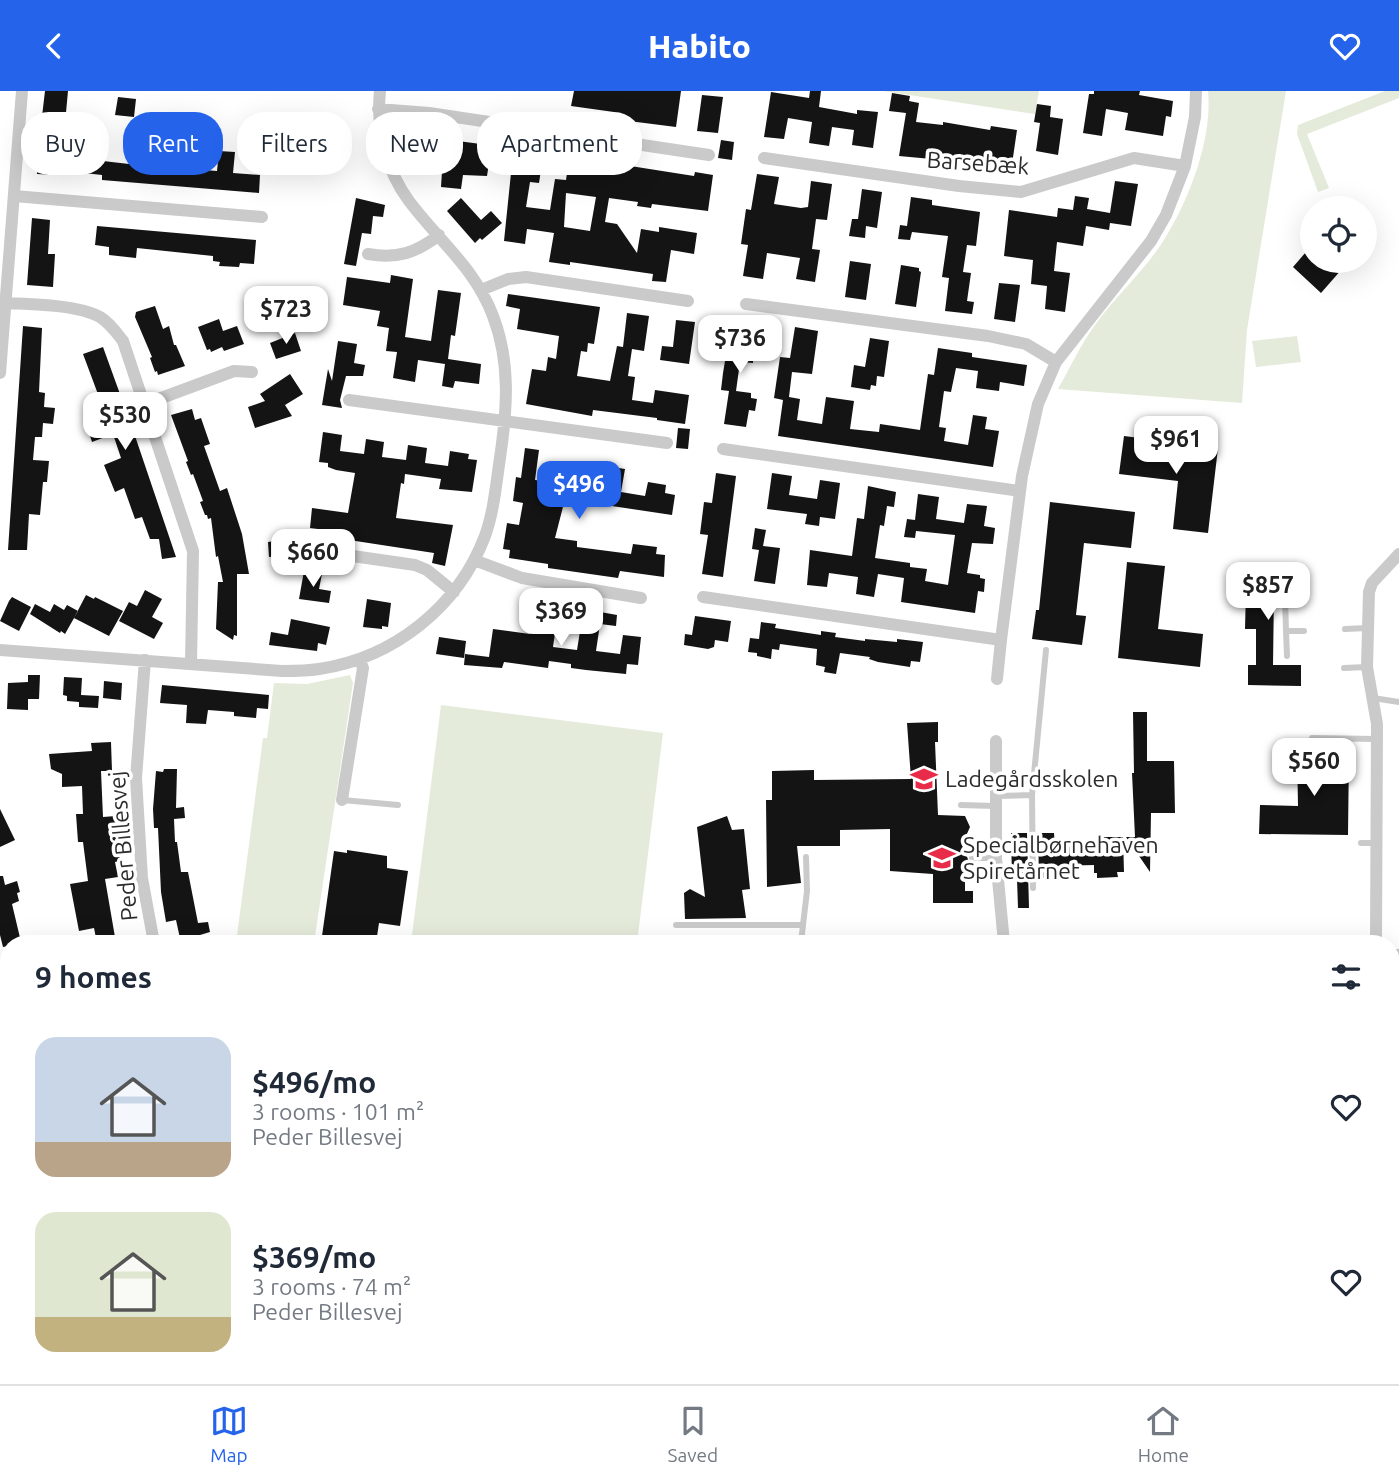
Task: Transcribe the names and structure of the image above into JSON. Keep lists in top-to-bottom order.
{
  "streets": {
    "street": ["Barsebæk", "Peder Billesvej"]
  },
  "places": {
    "school or university": ["Ladegårdsskolen", "Specialbørnehaven Spiretårnet"]
  },
  "page": {
    "header": "Habito",
    "chip": [
      "Buy",
      "Rent",
      "Filters",
      "New",
      "Apartment"
    ],
    "price": [
      "$723",
      "$736",
      "$530",
      "$961",
      "$496",
      "$660",
      "$857",
      "$369",
      "$560"
    ],
    "heading": "9 homes",
    "list": [
      {
        "name": "$496/mo",
        "note": "3 rooms · 101 m² · Peder Billesvej"
      },
      {
        "name": "$369/mo",
        "note": "3 rooms · 74 m² · Peder Billesvej"
      }
    ],
    "tabs": ["Map", "Saved", "Home"]
  }
}
